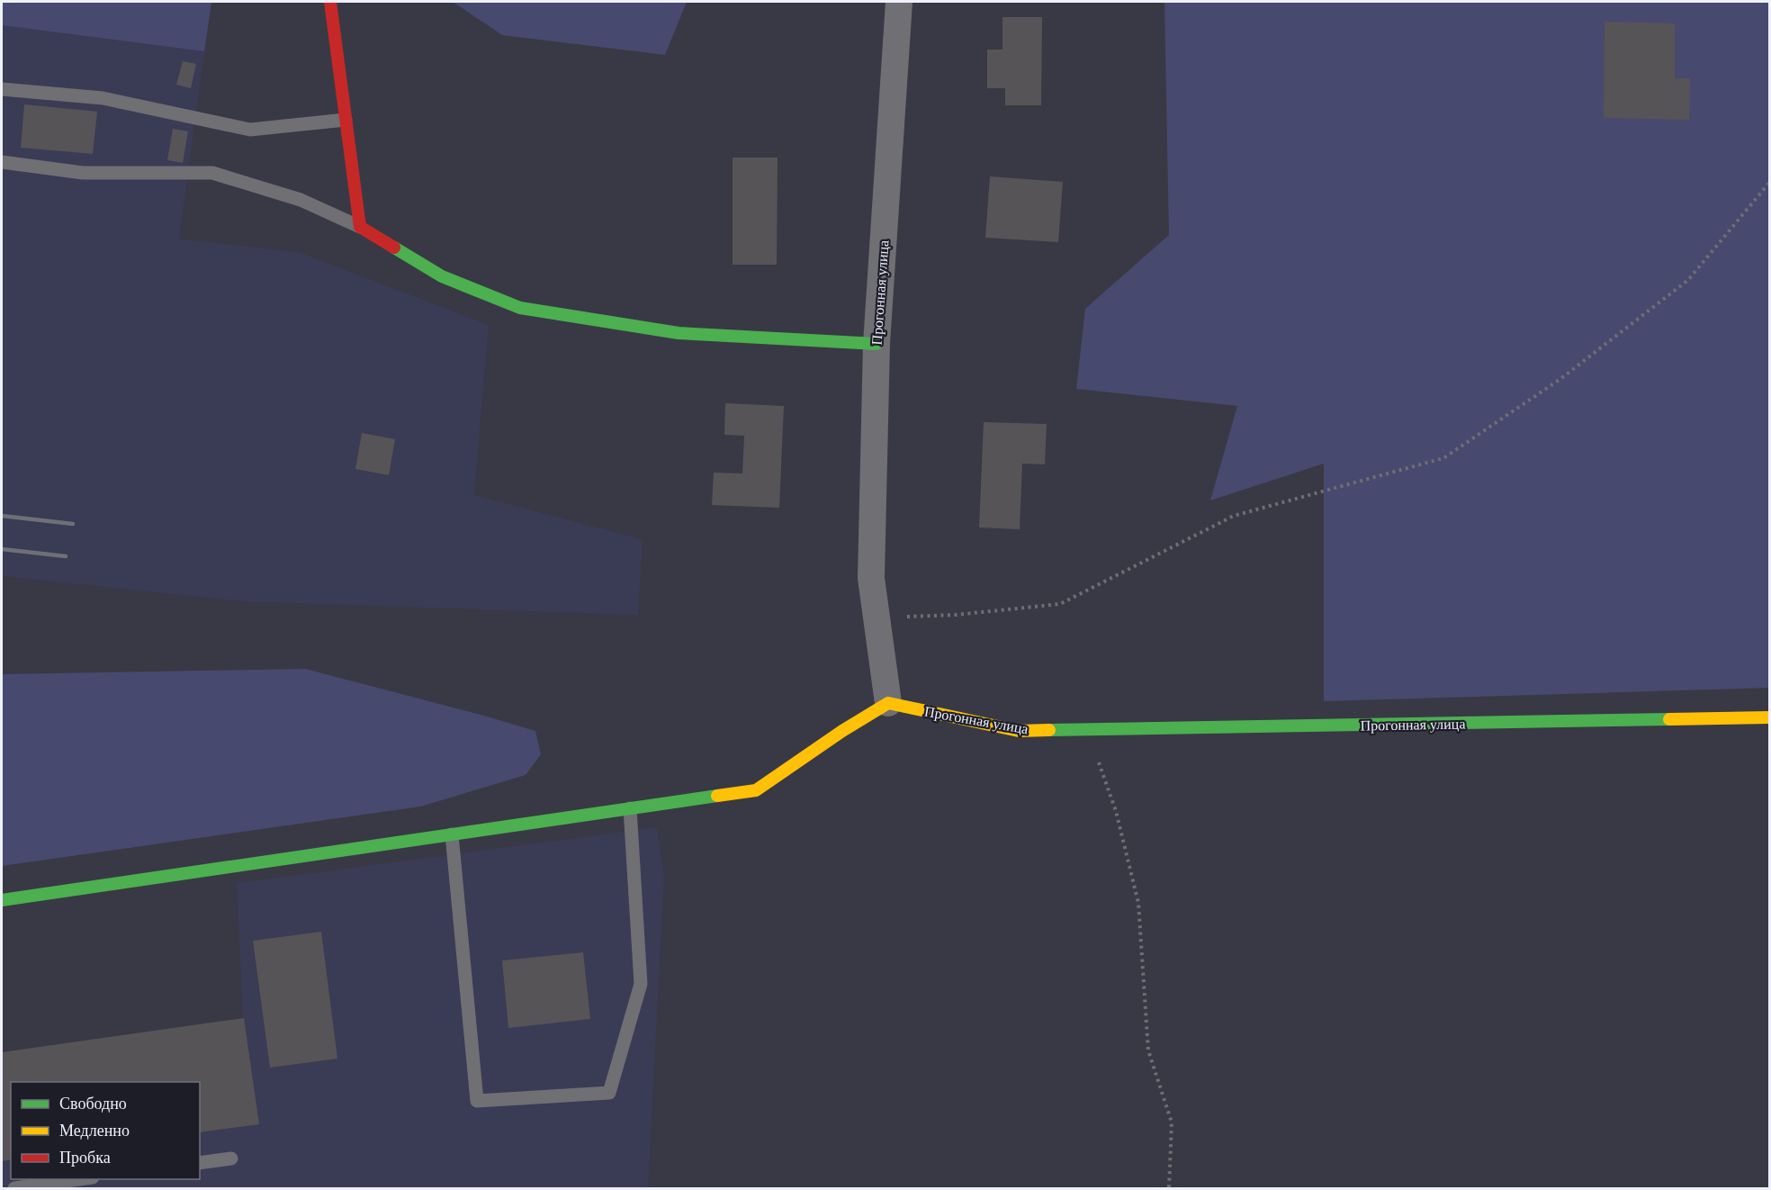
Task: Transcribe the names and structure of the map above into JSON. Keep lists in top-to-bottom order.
{
  "streets": {
    "street": ["Прогонная улица"]
  },
  "legend": ["Свободно", "Медленно", "Пробка"]
}
